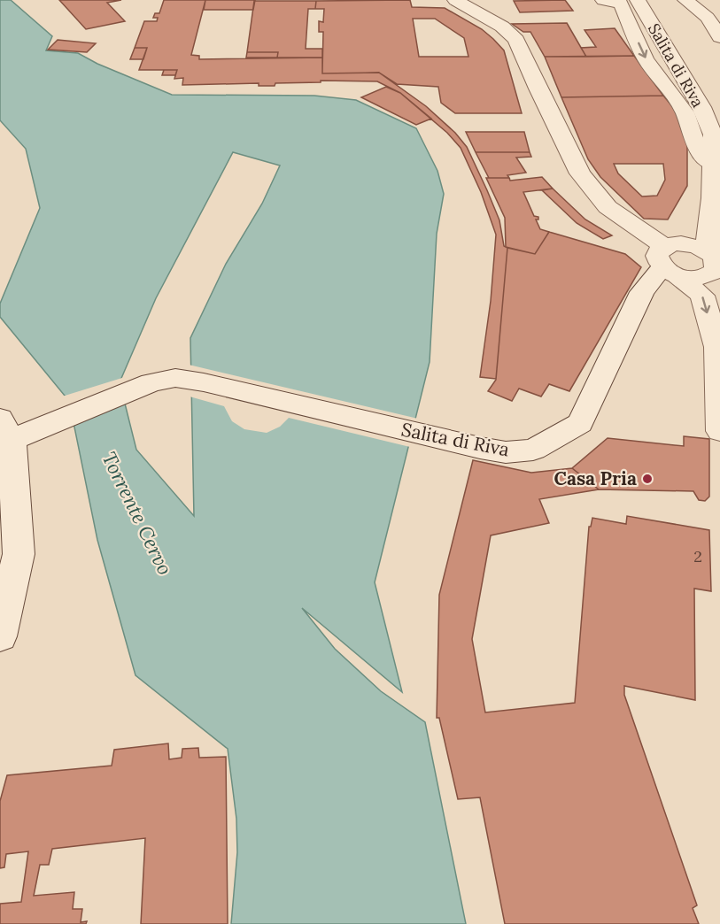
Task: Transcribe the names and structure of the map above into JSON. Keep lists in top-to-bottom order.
{
  "streets": {
    "street": ["Salita di Riva"]
  },
  "water": ["Torrente Cervo"],
  "places": ["Casa Pria"],
  "house_numbers": ["2"]
}
